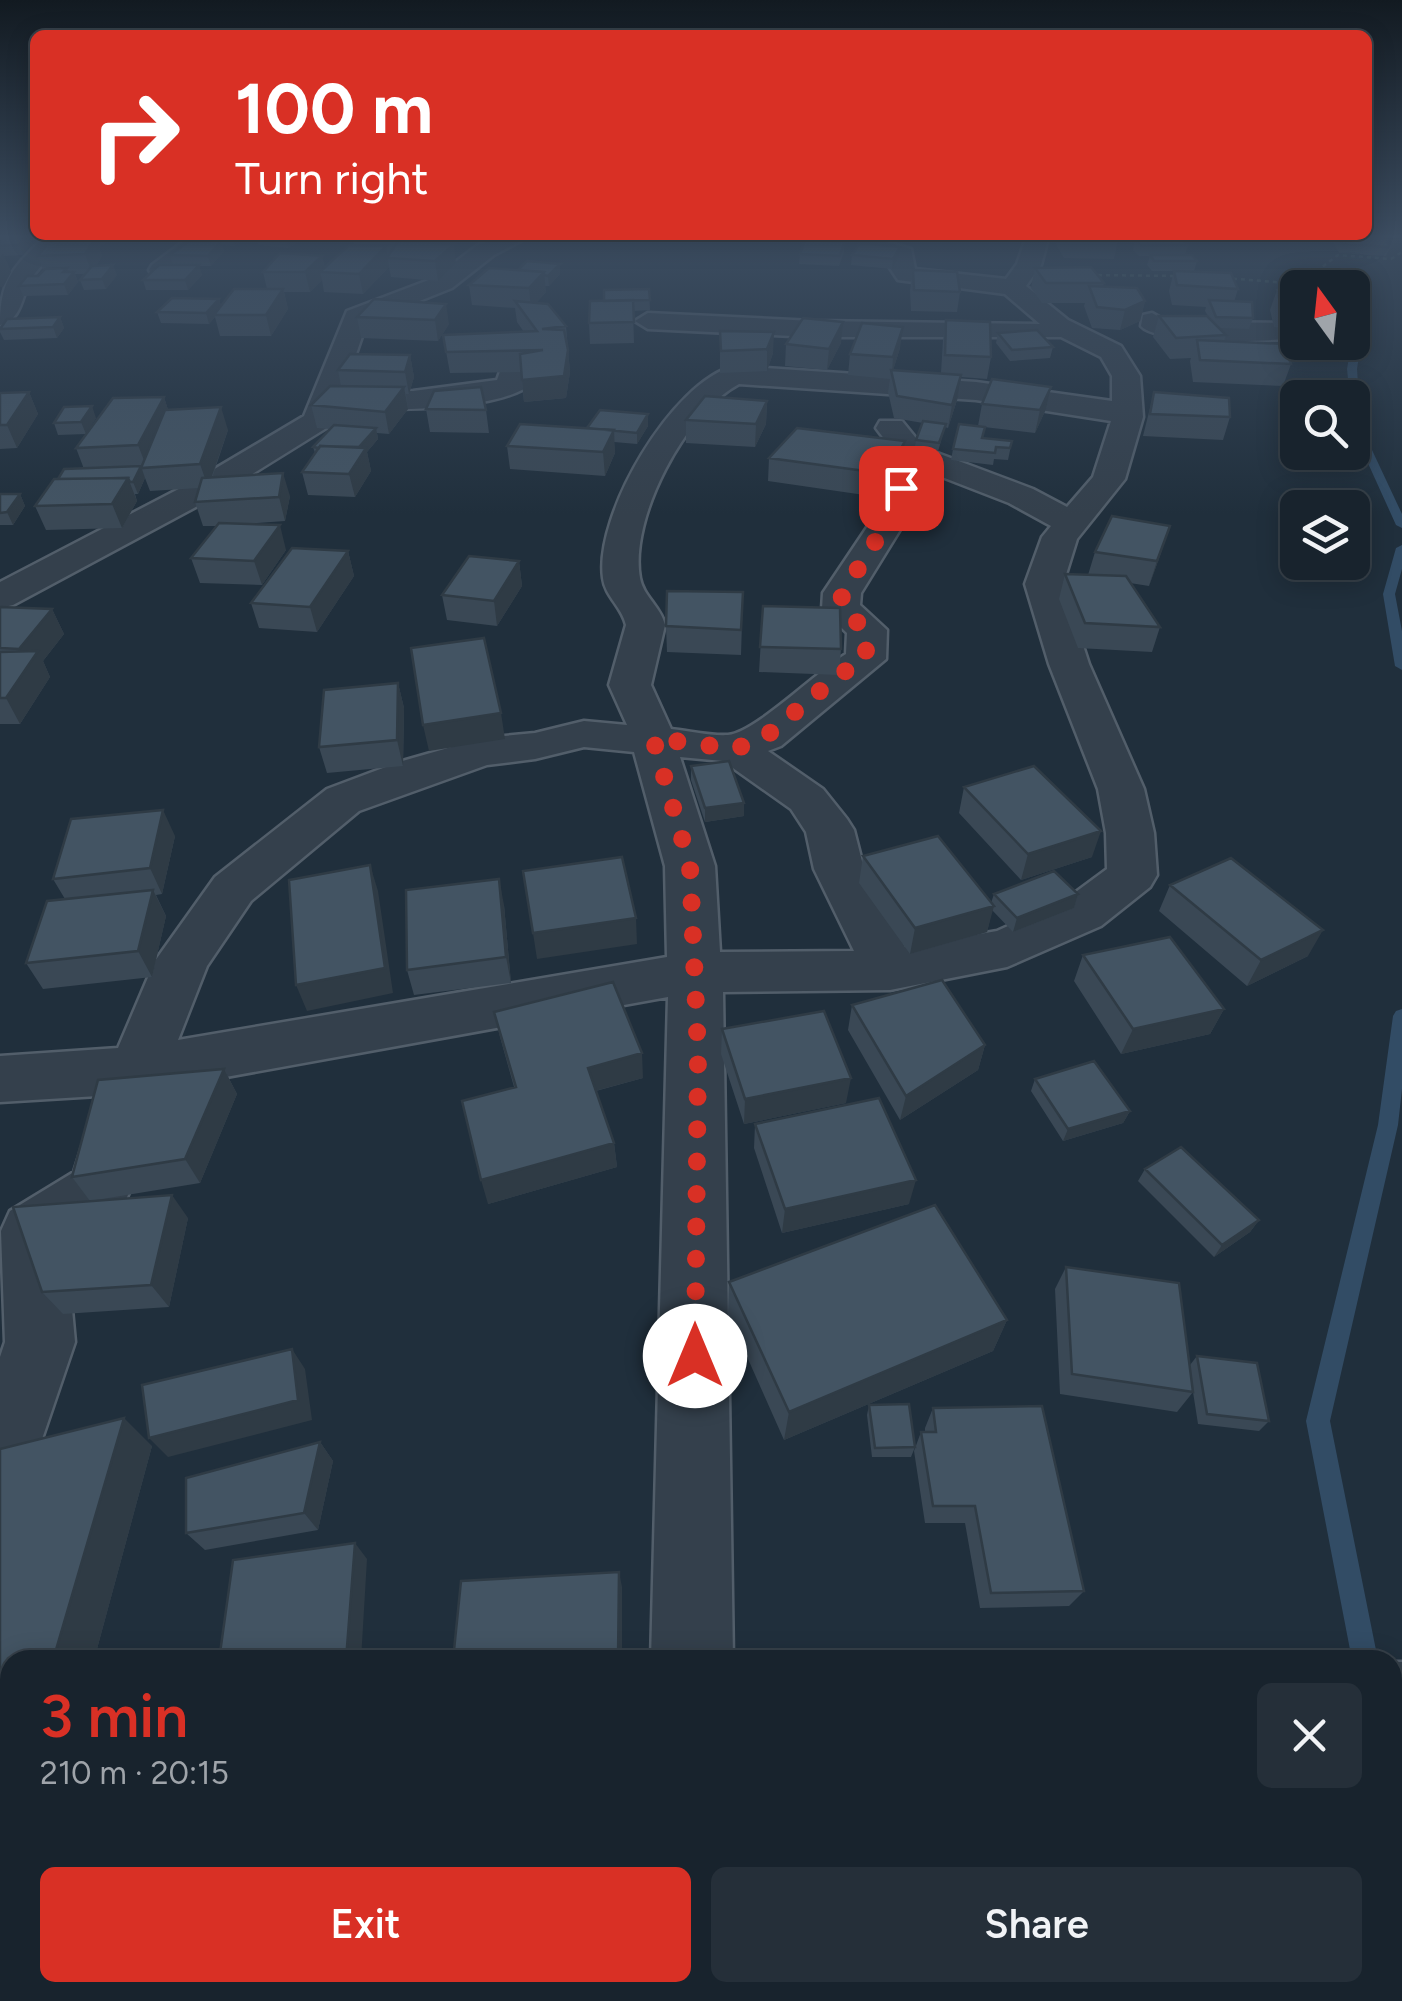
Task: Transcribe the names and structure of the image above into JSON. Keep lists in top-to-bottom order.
{
  "north": "top",
  "page": {
    "turn": ["100 m", "Turn right"],
    "heading": ["3 min", "210 m · 20:15"],
    "buttons": ["Exit", "Share"]
  }
}
